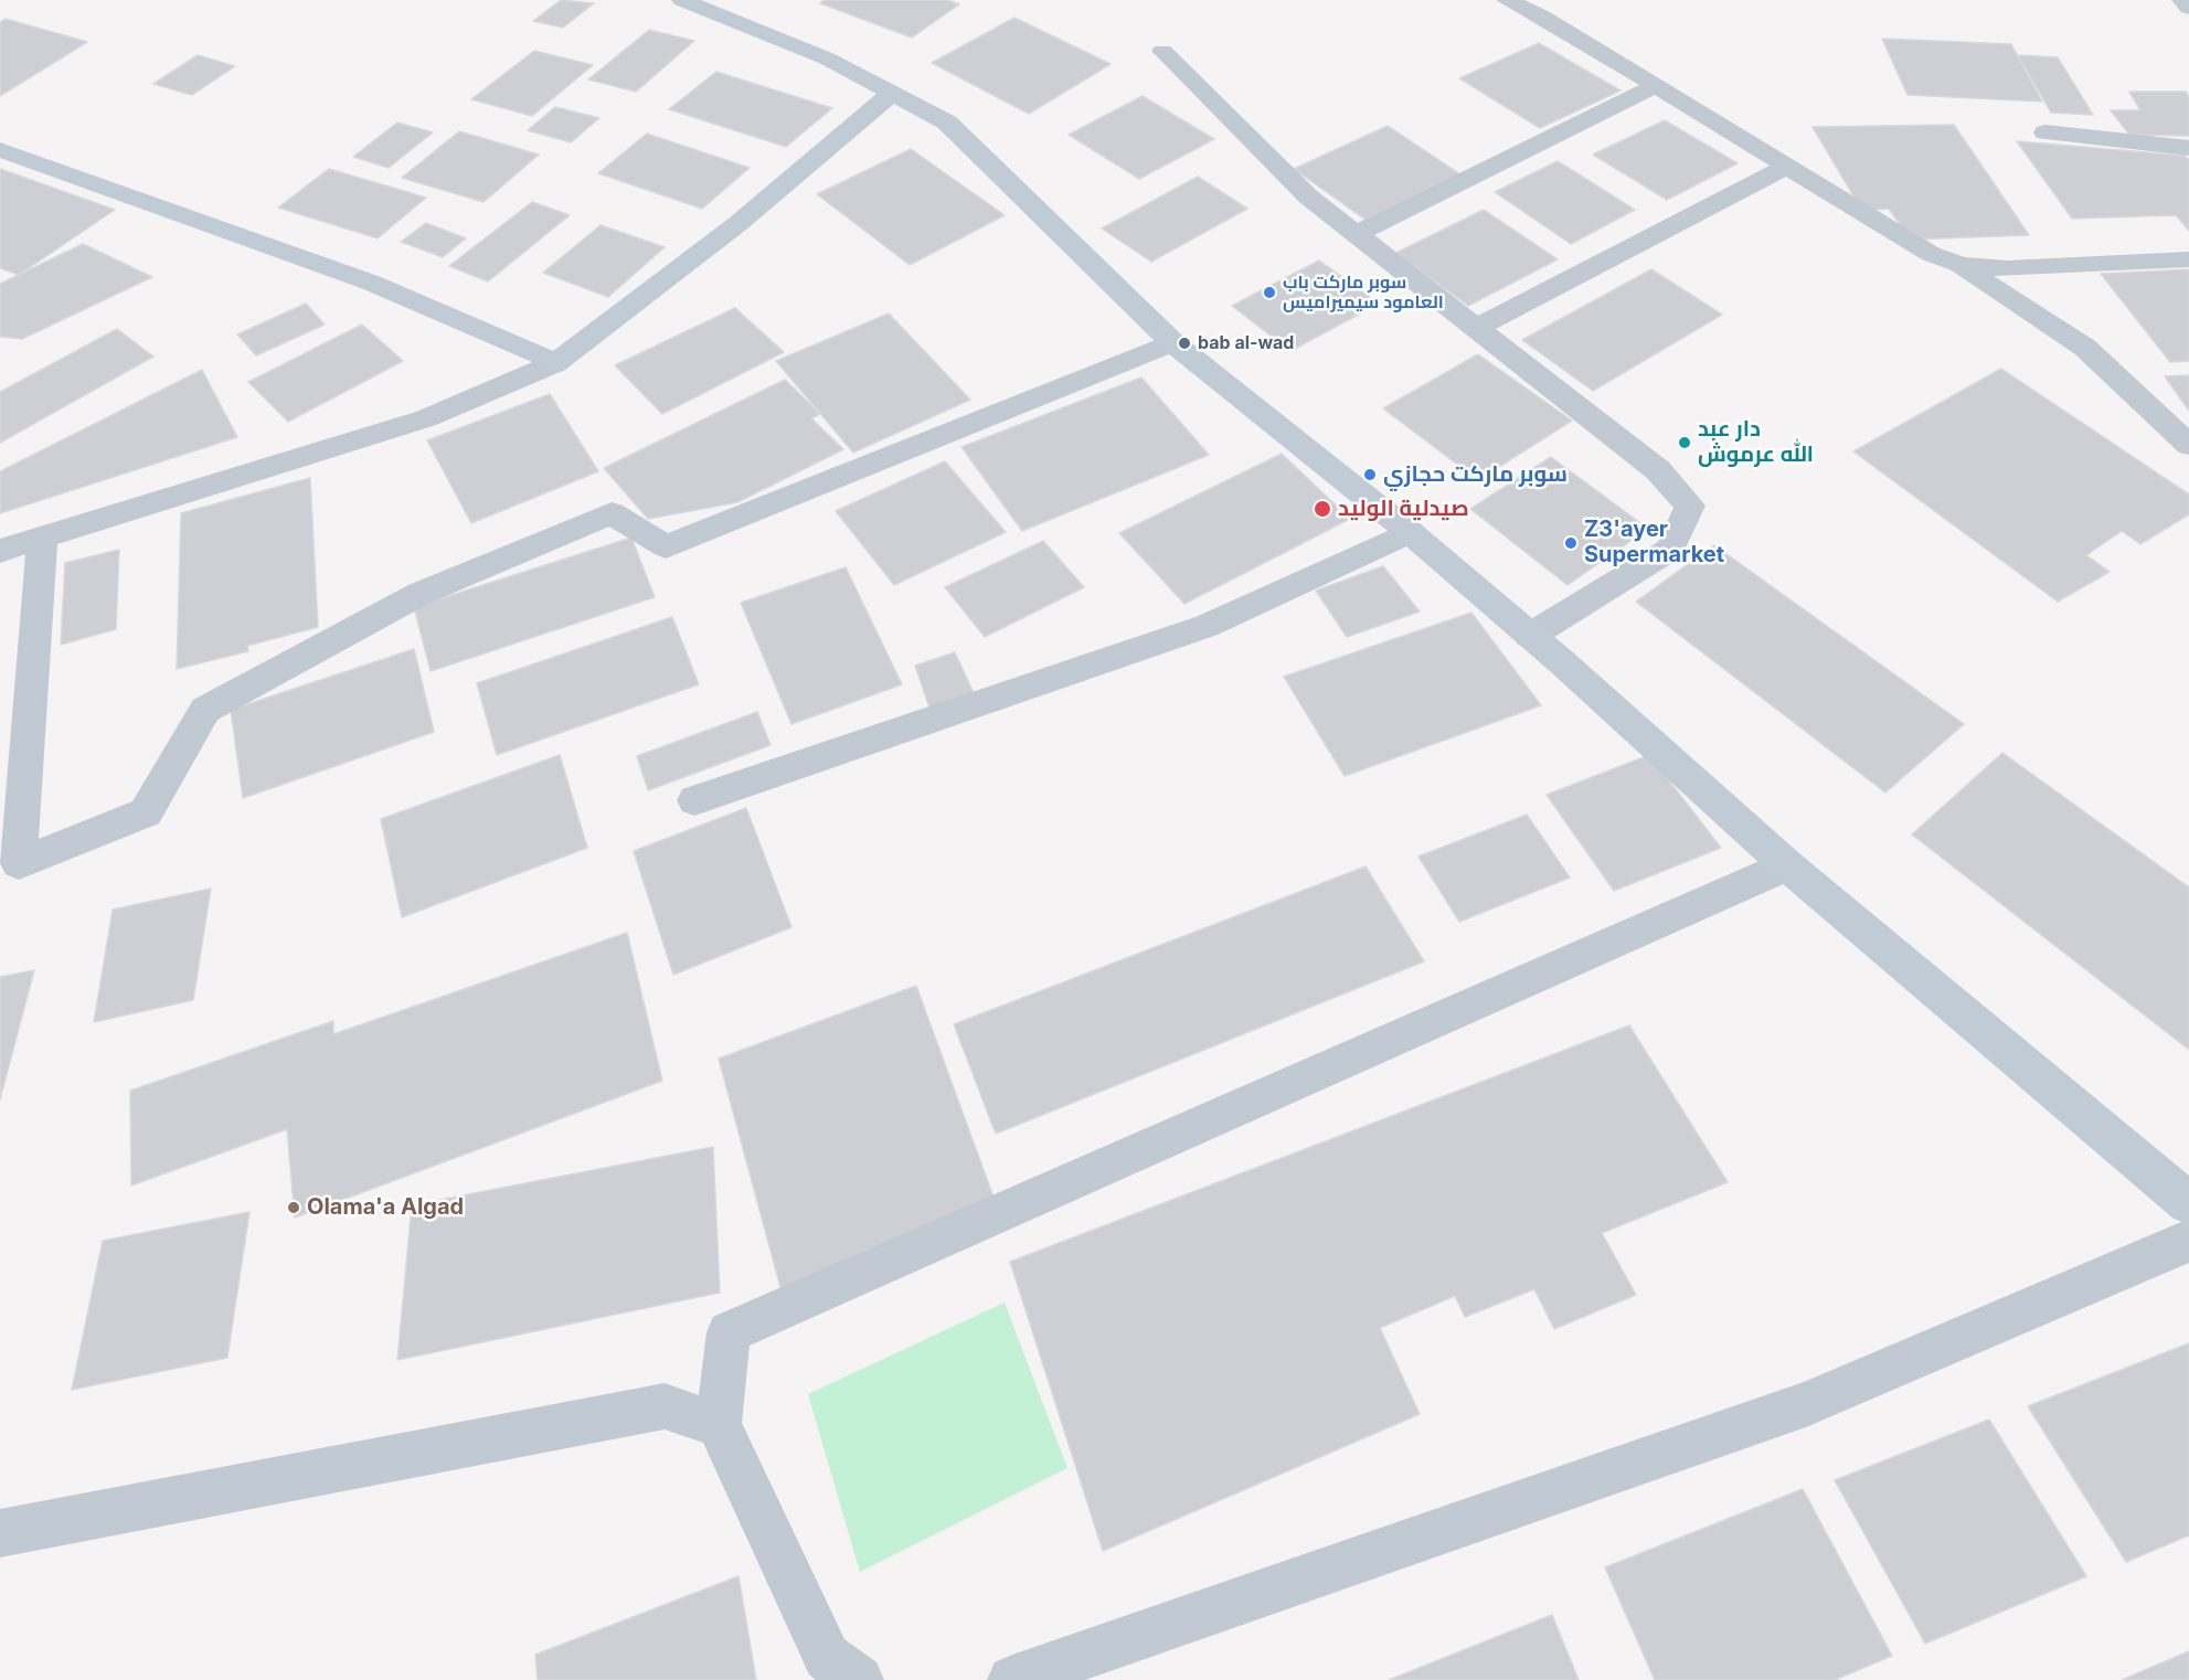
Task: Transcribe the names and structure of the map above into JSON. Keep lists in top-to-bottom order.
{
  "places": [
    "سوبر ماركت باب العامود سيميراميس",
    "bab al-wad",
    "دار عبد الله عرموش",
    "سوبر ماركت حجازي",
    "صيدلية الوليد",
    "Z3'ayer Supermarket",
    "Olama'a Algad"
  ]
}
